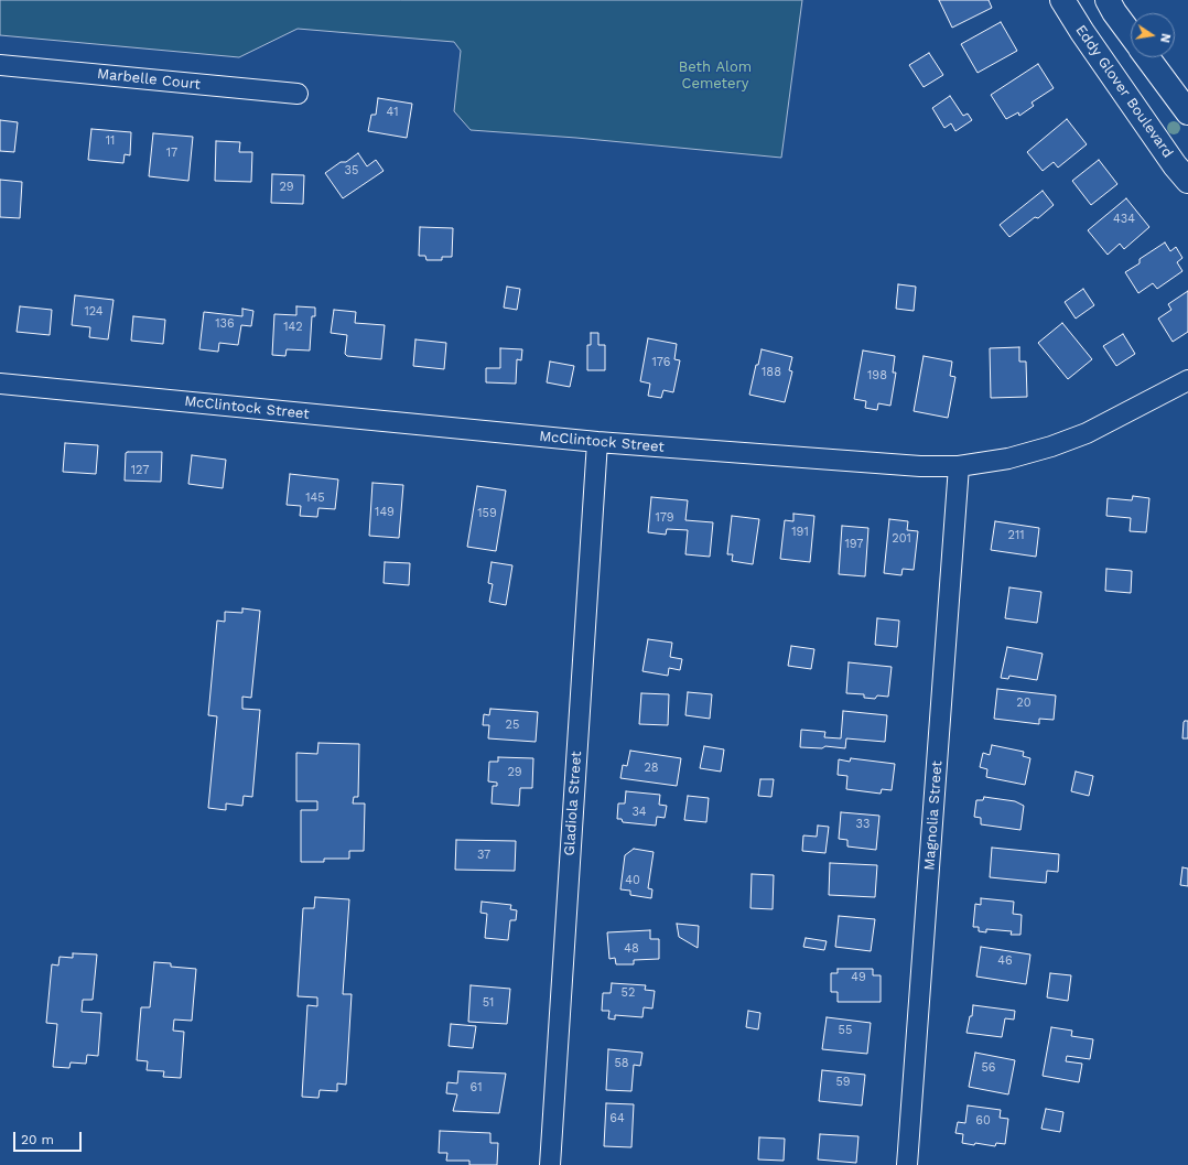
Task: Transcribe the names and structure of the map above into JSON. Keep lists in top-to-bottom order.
{
  "streets": {
    "street": [
      "Marbelle Court",
      "Eddy Glover Boulevard",
      "McClintock Street",
      "Gladiola Street",
      "Magnolia Street"
    ]
  },
  "crossings": [
    ["McClintock Street", "Gladiola Street"],
    ["McClintock Street", "Magnolia Street"]
  ],
  "parks": ["Beth Alom Cemetery"],
  "house_numbers": [
    "41",
    "11",
    "17",
    "35",
    "29",
    "434",
    "124",
    "136",
    "142",
    "176",
    "188",
    "198",
    "127",
    "145",
    "149",
    "159",
    "179",
    "191",
    "211",
    "201",
    "197",
    "20",
    "25",
    "28",
    "29",
    "34",
    "33",
    "37",
    "40",
    "48",
    "46",
    "49",
    "52",
    "51",
    "55",
    "58",
    "56",
    "59",
    "61",
    "64",
    "60"
  ],
  "scale_bar": "20 m",
  "north": "right"
}
